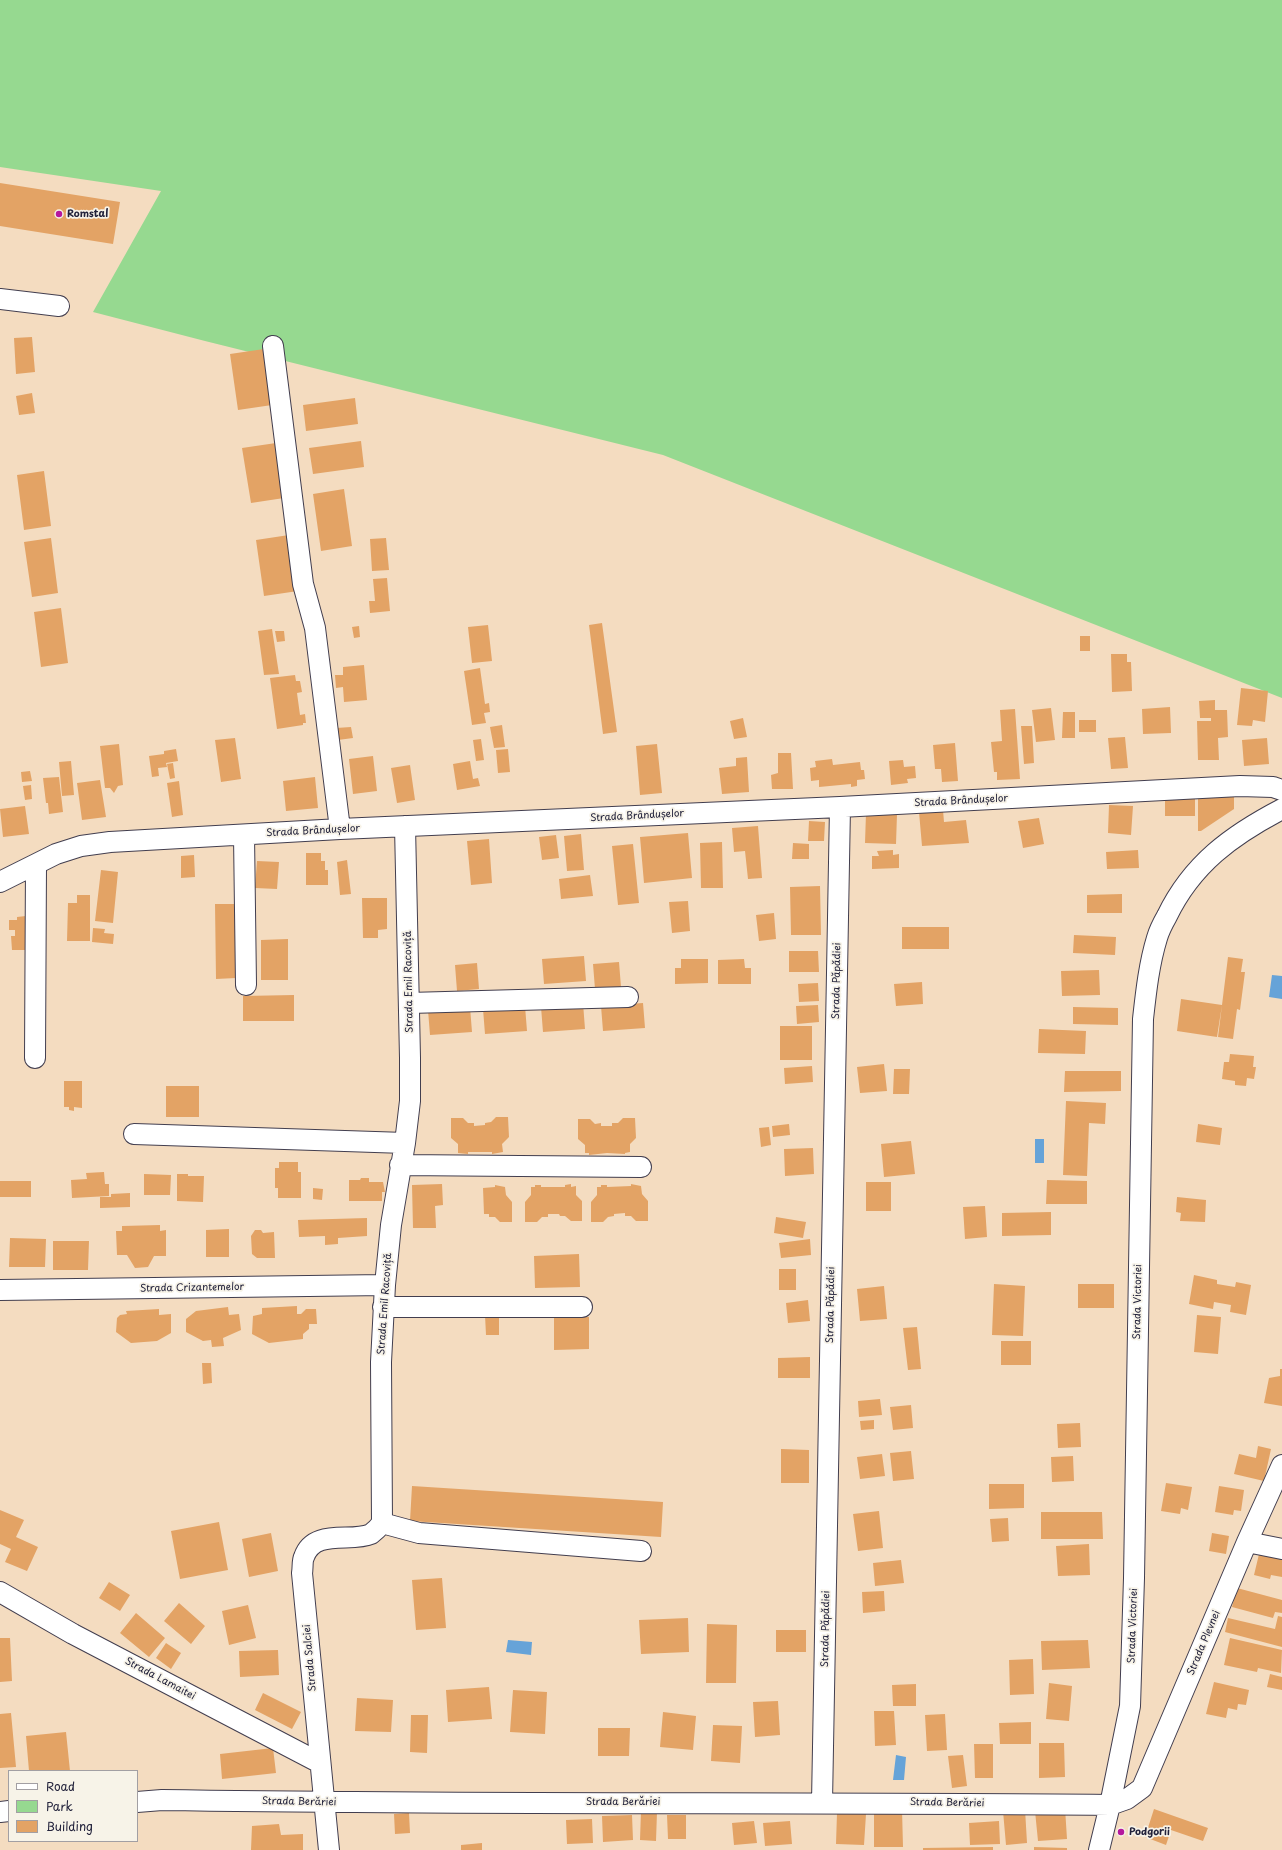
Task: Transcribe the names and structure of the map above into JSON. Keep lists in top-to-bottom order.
{
  "streets": {
    "street": [
      "Strada Brândușelor",
      "Strada Păpădiei",
      "Strada Emil Racoviță",
      "Strada Crizantemelor",
      "Strada Victoriei",
      "Strada Plevnei",
      "Strada Salciei",
      "Strada Lamaitei",
      "Strada Berăriei"
    ]
  },
  "crossings": [
    ["Strada Brândușelor", "Strada Păpădiei"],
    ["Strada Brândușelor", "Strada Emil Racoviță"],
    ["Strada Păpădiei", "Strada Berăriei"],
    ["Strada Emil Racoviță", "Strada Crizantemelor"],
    ["Strada Emil Racoviță", "Strada Salciei"],
    ["Strada Victoriei", "Strada Plevnei"],
    ["Strada Victoriei", "Strada Berăriei"],
    ["Strada Plevnei", "Strada Berăriei"],
    ["Strada Salciei", "Strada Lamaitei"],
    ["Strada Salciei", "Strada Berăriei"]
  ],
  "places": ["Romstal", "Podgorii"],
  "legend": ["Road", "Park", "Building"]
}
